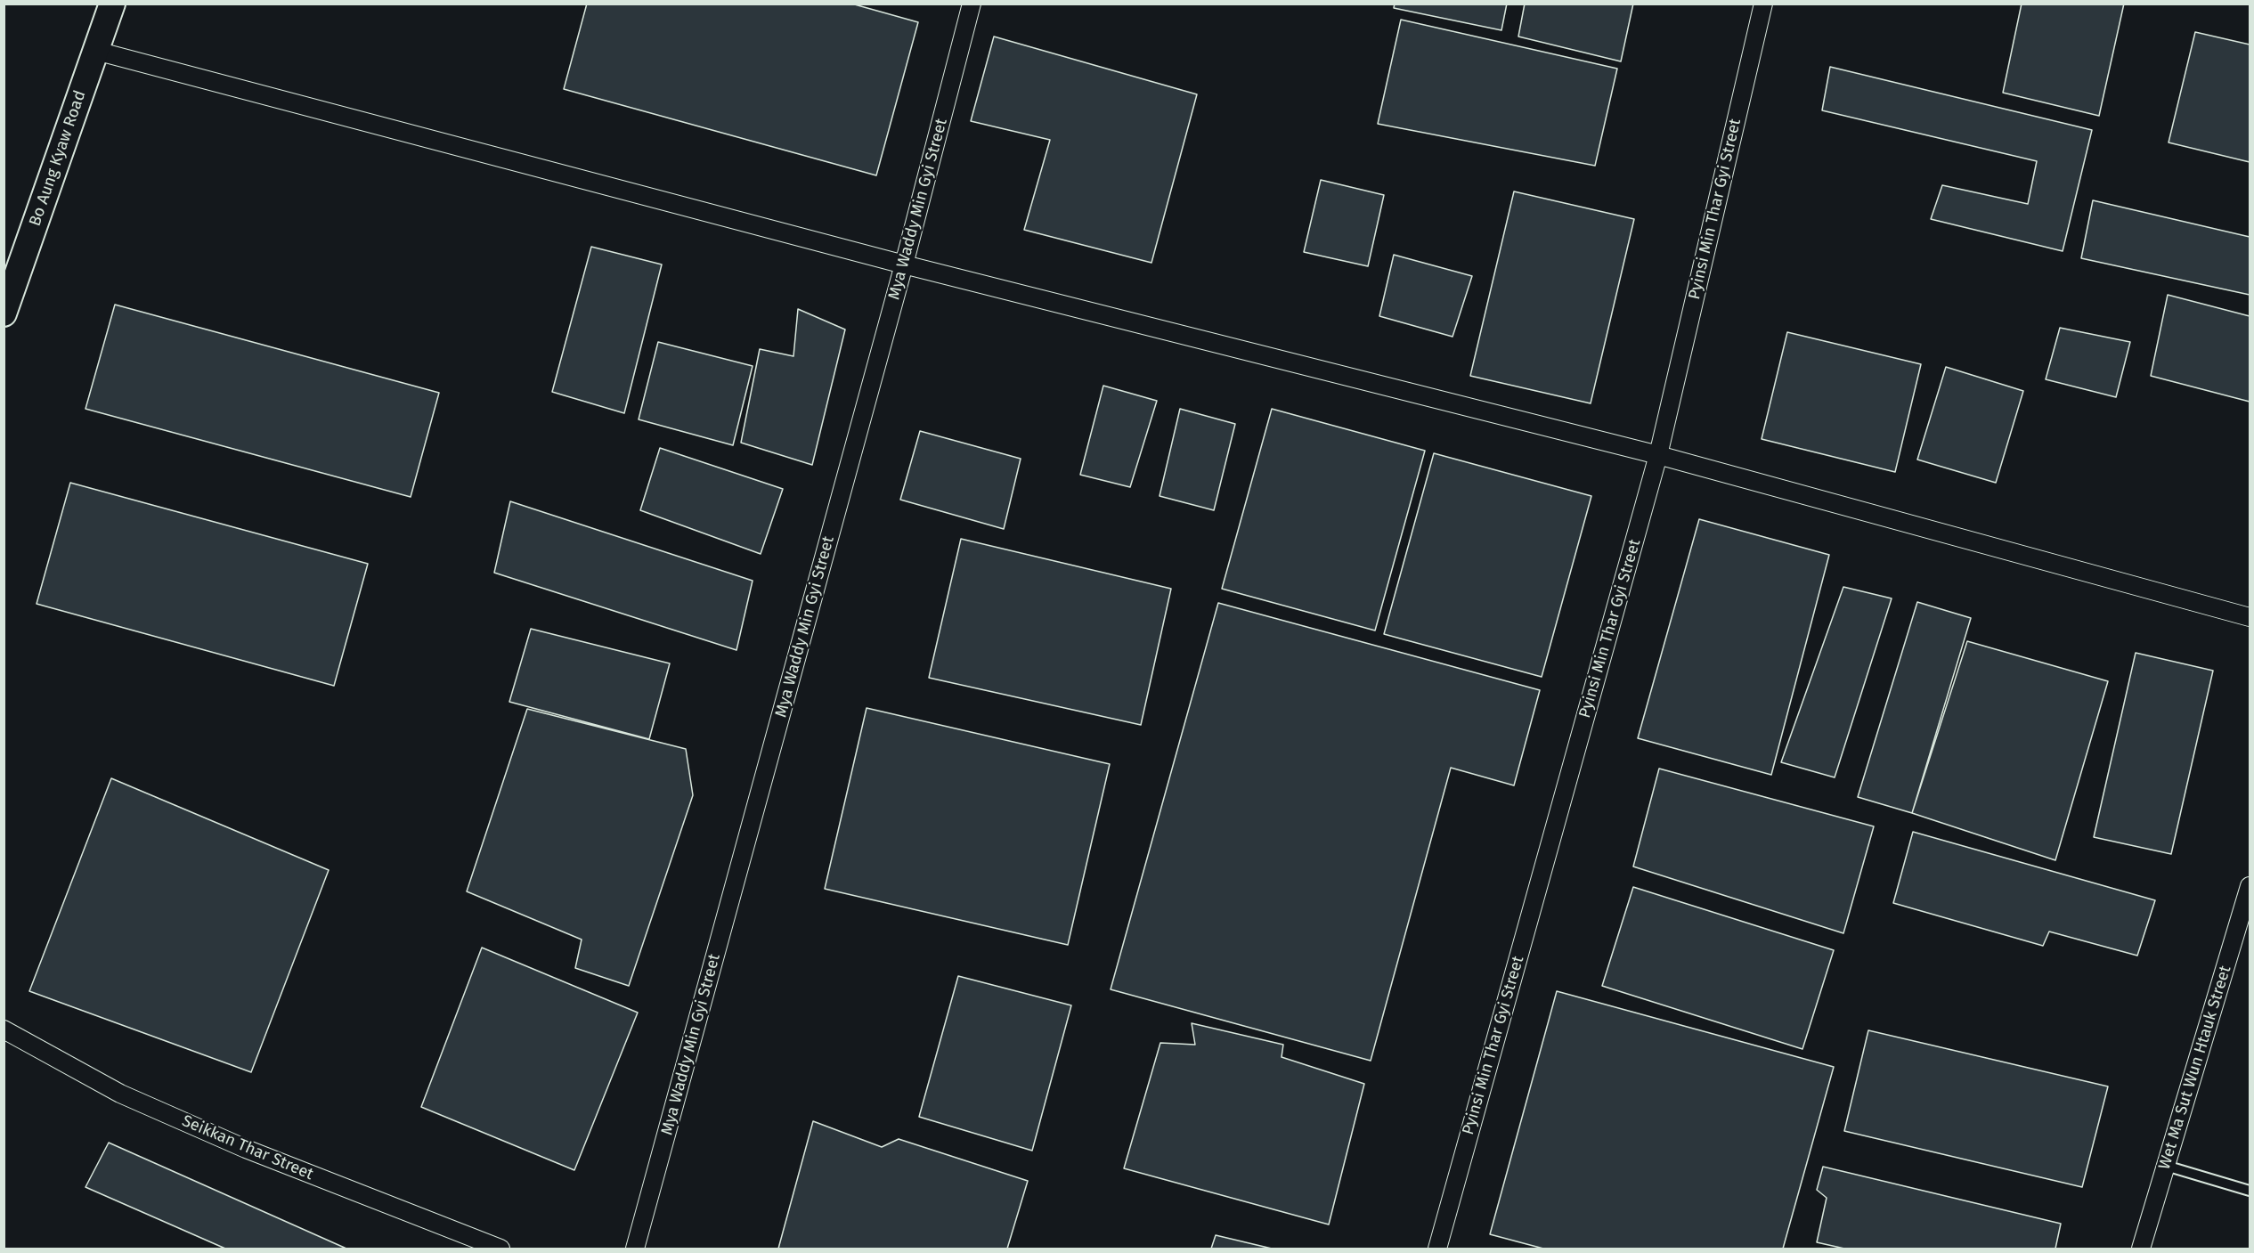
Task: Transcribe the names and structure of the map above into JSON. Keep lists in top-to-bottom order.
{
  "streets": {
    "street": [
      "Bo Aung Kyaw Road",
      "Mya Waddy Min Gyi Street",
      "Pyinsi Min Thar Gyi Street",
      "Wet Ma Sut Wun Htauk Street",
      "Seikkan Thar Street"
    ]
  }
}
